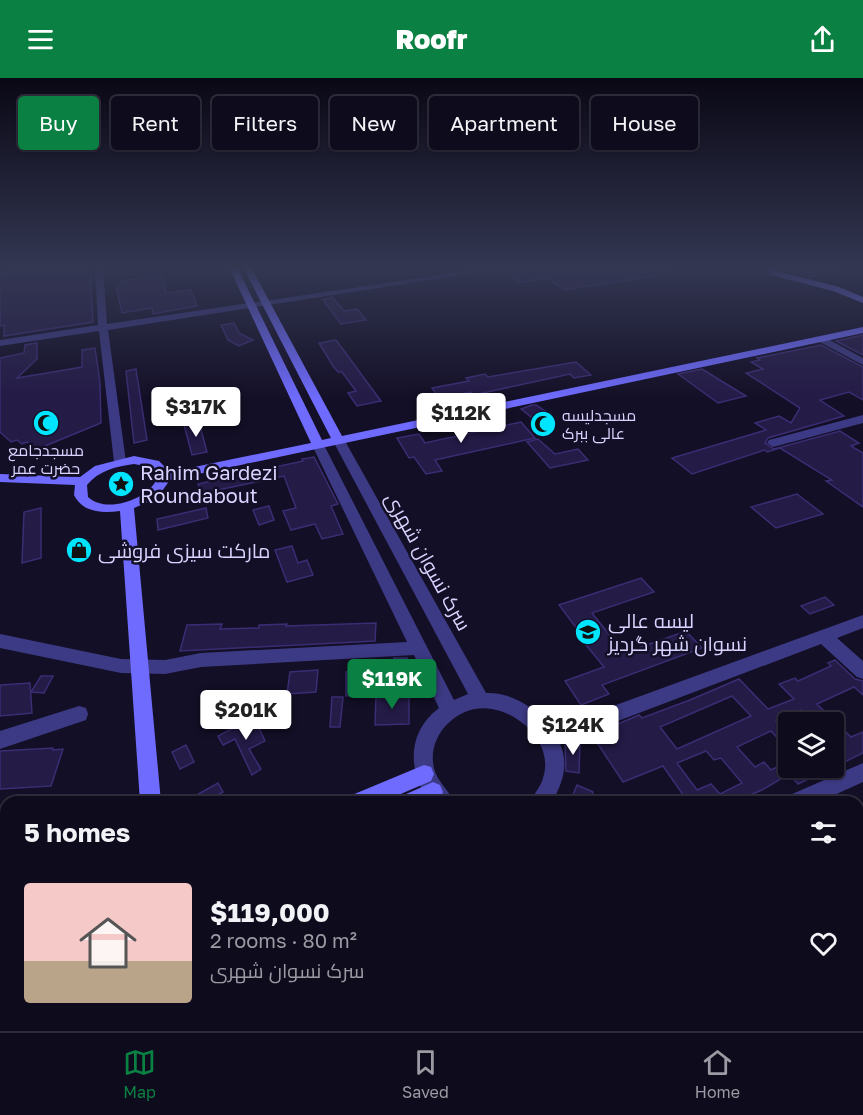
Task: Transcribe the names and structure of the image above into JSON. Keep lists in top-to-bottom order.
{
  "streets": {
    "street": ["سرک نسوان شهری"]
  },
  "places": {
    "mosque": ["مسجدجامع حضرت عمر", "مسجدلیسه عالی ببرک"],
    "place": ["Rahim Gardezi Roundabout"],
    "shop": ["مارکت سیزی فروشی"],
    "school or university": ["لیسه عالی نسوان شهر گردیز"]
  },
  "page": {
    "header": "Roofr",
    "chip": [
      "Buy",
      "Rent",
      "Filters",
      "New",
      "Apartment",
      "House"
    ],
    "price": [
      "$317K",
      "$112K",
      "$119K",
      "$201K",
      "$124K"
    ],
    "heading": "5 homes",
    "list": [
      {
        "name": "$119,000",
        "note": "2 rooms · 80 m² · سرک نسوان شهری"
      }
    ],
    "tabs": ["Map", "Saved", "Home"]
  }
}
